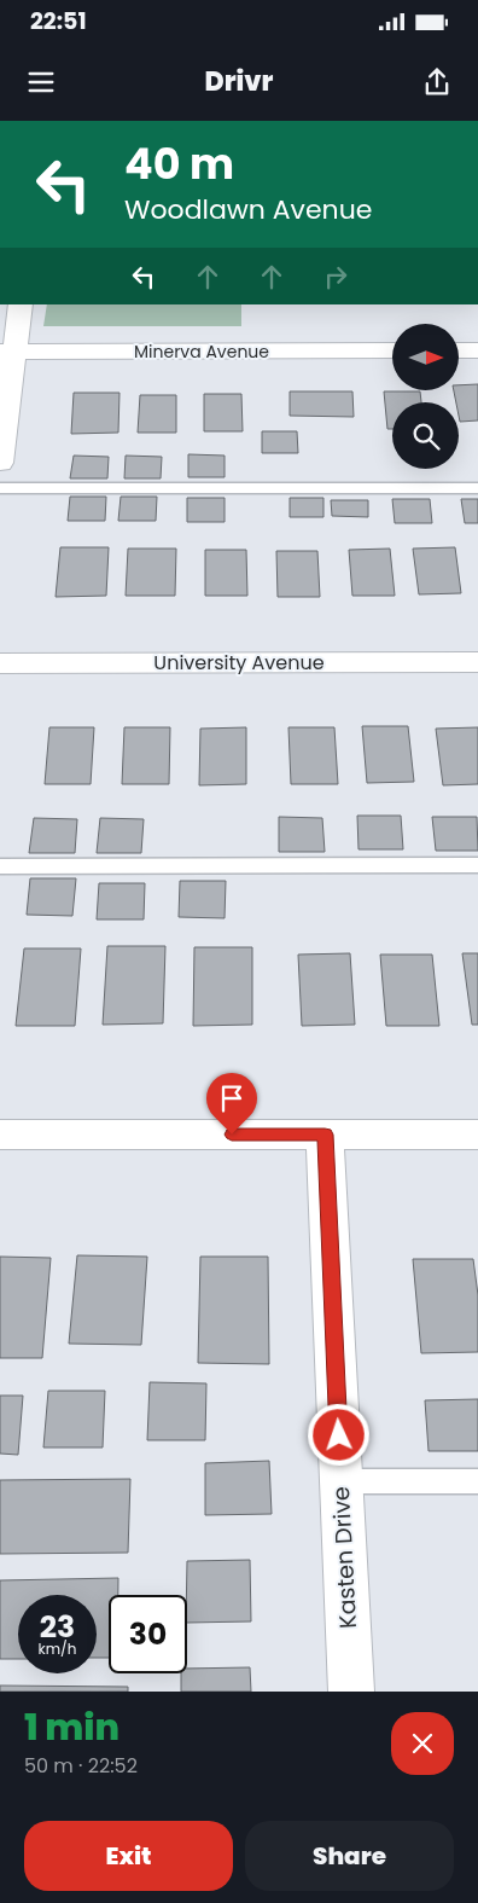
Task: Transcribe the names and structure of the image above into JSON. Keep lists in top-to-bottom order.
{
  "streets": {
    "street": ["Minerva Avenue", "University Avenue", "Kasten Drive"]
  },
  "north": "right",
  "page": {
    "status": "22:51",
    "header": "Drivr",
    "turn": ["40 m", "Woodlawn Avenue"],
    "speed": "23 km/h",
    "limit": "30",
    "heading": ["1 min", "50 m · 22:52"],
    "buttons": ["Exit", "Share"]
  }
}
